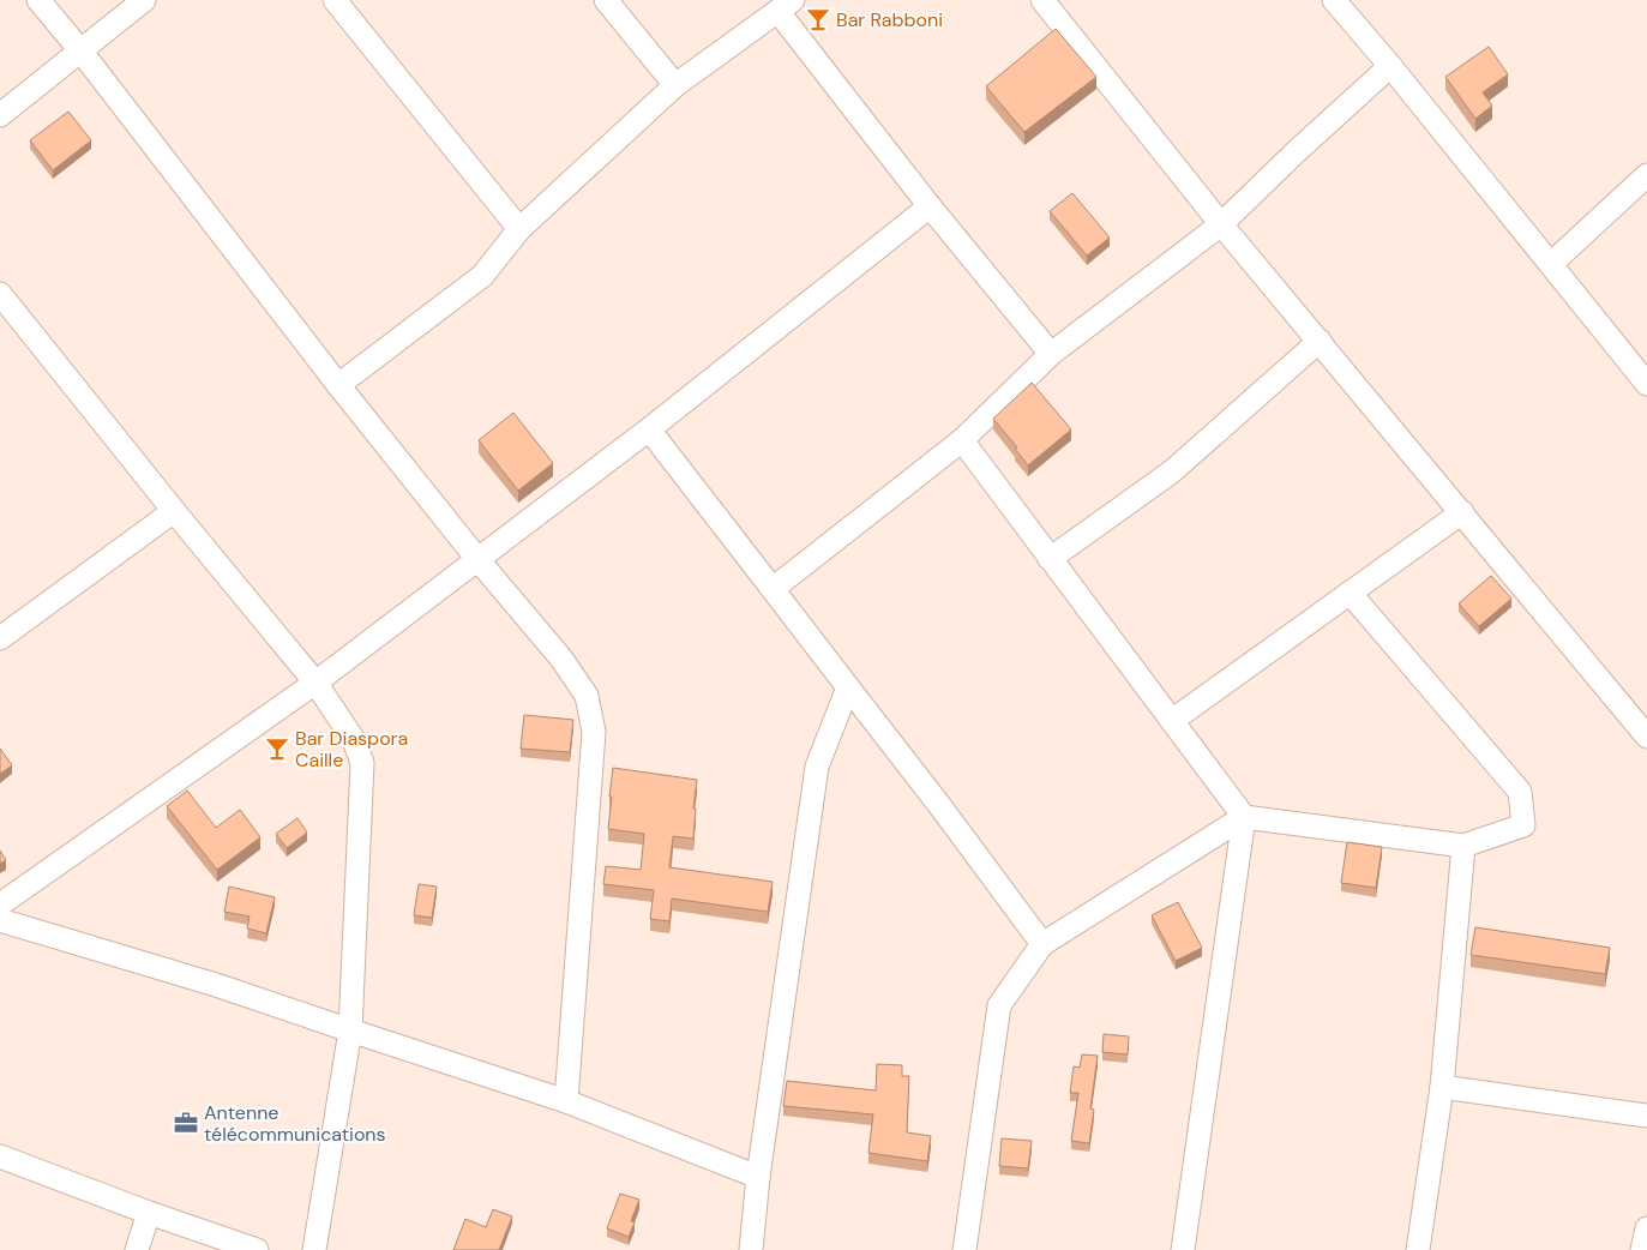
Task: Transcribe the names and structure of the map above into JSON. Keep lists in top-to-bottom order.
{
  "places": {
    "bar": ["Bar Rabboni", "Bar Diaspora Caille"],
    "office": ["Antenne télécommunications"]
  }
}
